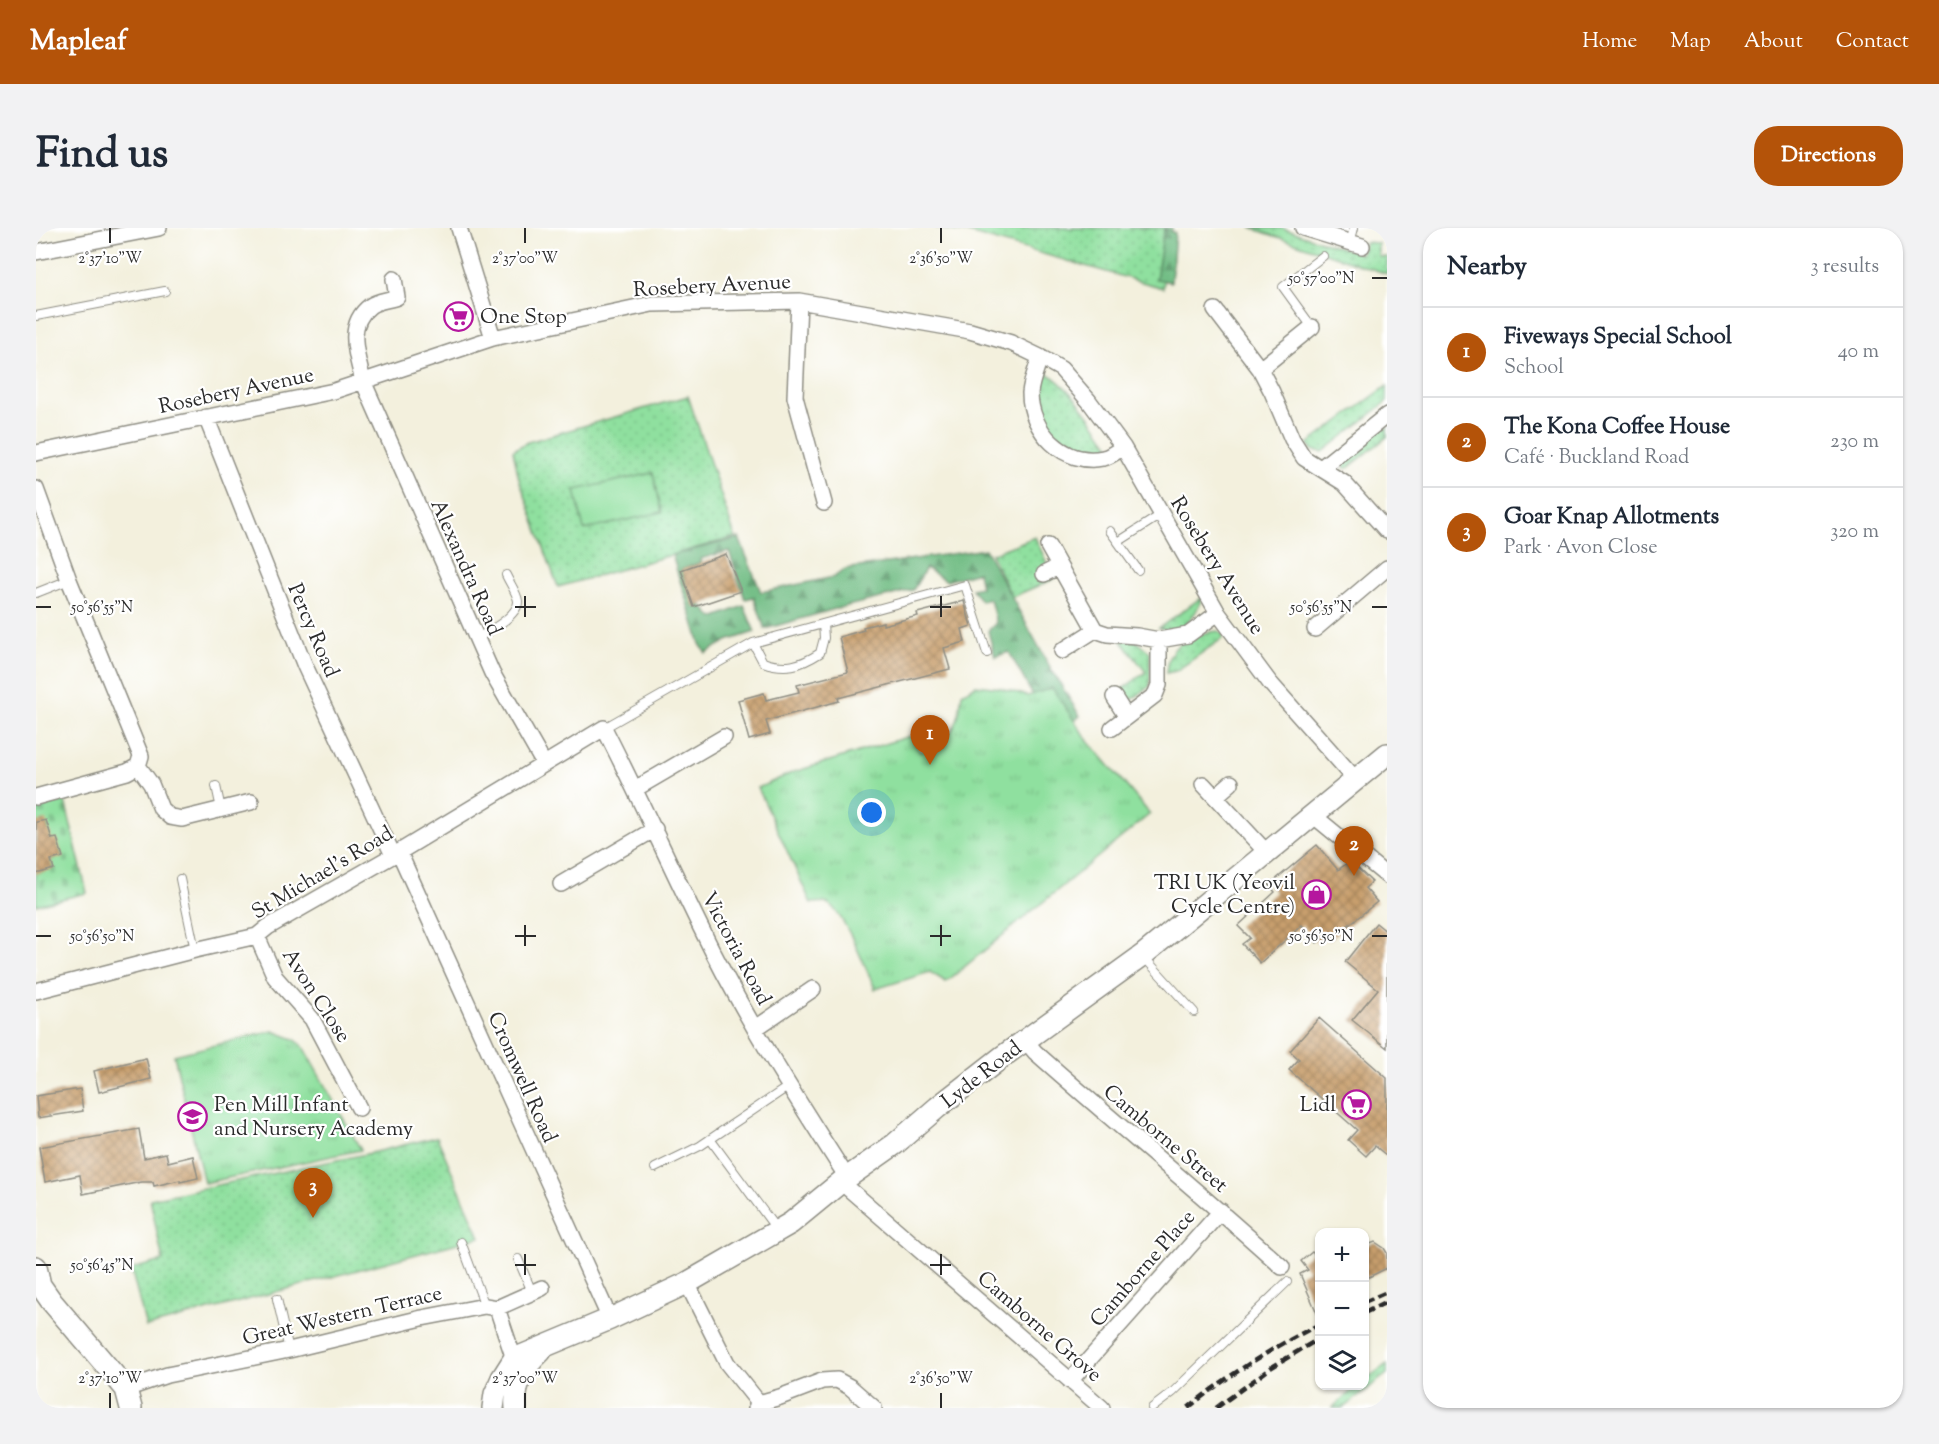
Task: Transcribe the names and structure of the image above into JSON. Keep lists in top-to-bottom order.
{
  "streets": {
    "street": [
      "Rosebery Avenue",
      "Alexandra Road",
      "Percy Road",
      "St Michael's Road",
      "Victoria Road",
      "Avon Close",
      "Lyde Road",
      "Cromwell Road",
      "Camborne Street",
      "Camborne Place",
      "Great Western Terrace",
      "Camborne Grove"
    ]
  },
  "crossings": [
    ["Rosebery Avenue", "Alexandra Road"],
    ["Rosebery Avenue", "Percy Road"],
    ["Rosebery Avenue", "Lyde Road"],
    ["Alexandra Road", "St Michael's Road"],
    ["Percy Road", "St Michael's Road"],
    ["Percy Road", "Cromwell Road"],
    ["St Michael's Road", "Victoria Road"],
    ["St Michael's Road", "Avon Close"],
    ["St Michael's Road", "Cromwell Road"],
    ["Victoria Road", "Lyde Road"],
    ["Victoria Road", "Camborne Grove"],
    ["Lyde Road", "Cromwell Road"],
    ["Lyde Road", "Camborne Street"],
    ["Lyde Road", "Camborne Grove"],
    ["Camborne Street", "Camborne Place"],
    ["Camborne Place", "Camborne Grove"]
  ],
  "places": {
    "supermarket": ["One Stop", "Lidl"],
    "shop": ["TRI UK (Yeovil Cycle Centre)"],
    "school or university": ["Pen Mill Infant and Nursery Academy"]
  },
  "page": {
    "header": "Mapleaf",
    "nav": [
      "Home",
      "Map",
      "About",
      "Contact"
    ],
    "title": "Find us",
    "buttons": "Directions",
    "heading": ["Nearby", "3 results"],
    "list": [
      {
        "mark": "1",
        "name": "Fiveways Special School",
        "note": "School",
        "value": "40 m"
      },
      {
        "mark": "2",
        "name": "The Kona Coffee House",
        "note": "Café · Buckland Road",
        "value": "230 m"
      },
      {
        "mark": "3",
        "name": "Goar Knap Allotments",
        "note": "Park · Avon Close",
        "value": "320 m"
      }
    ],
    "pins": ["1", "2", "3"],
    "map_buttons": ["+", "−"]
  },
  "coordinates": [
    "2°37'10\"W",
    "2°37'00\"W",
    "2°36'50\"W",
    "50°57'00\"N",
    "50°56'55\"N",
    "50°56'50\"N",
    "50°56'45\"N"
  ]
}
